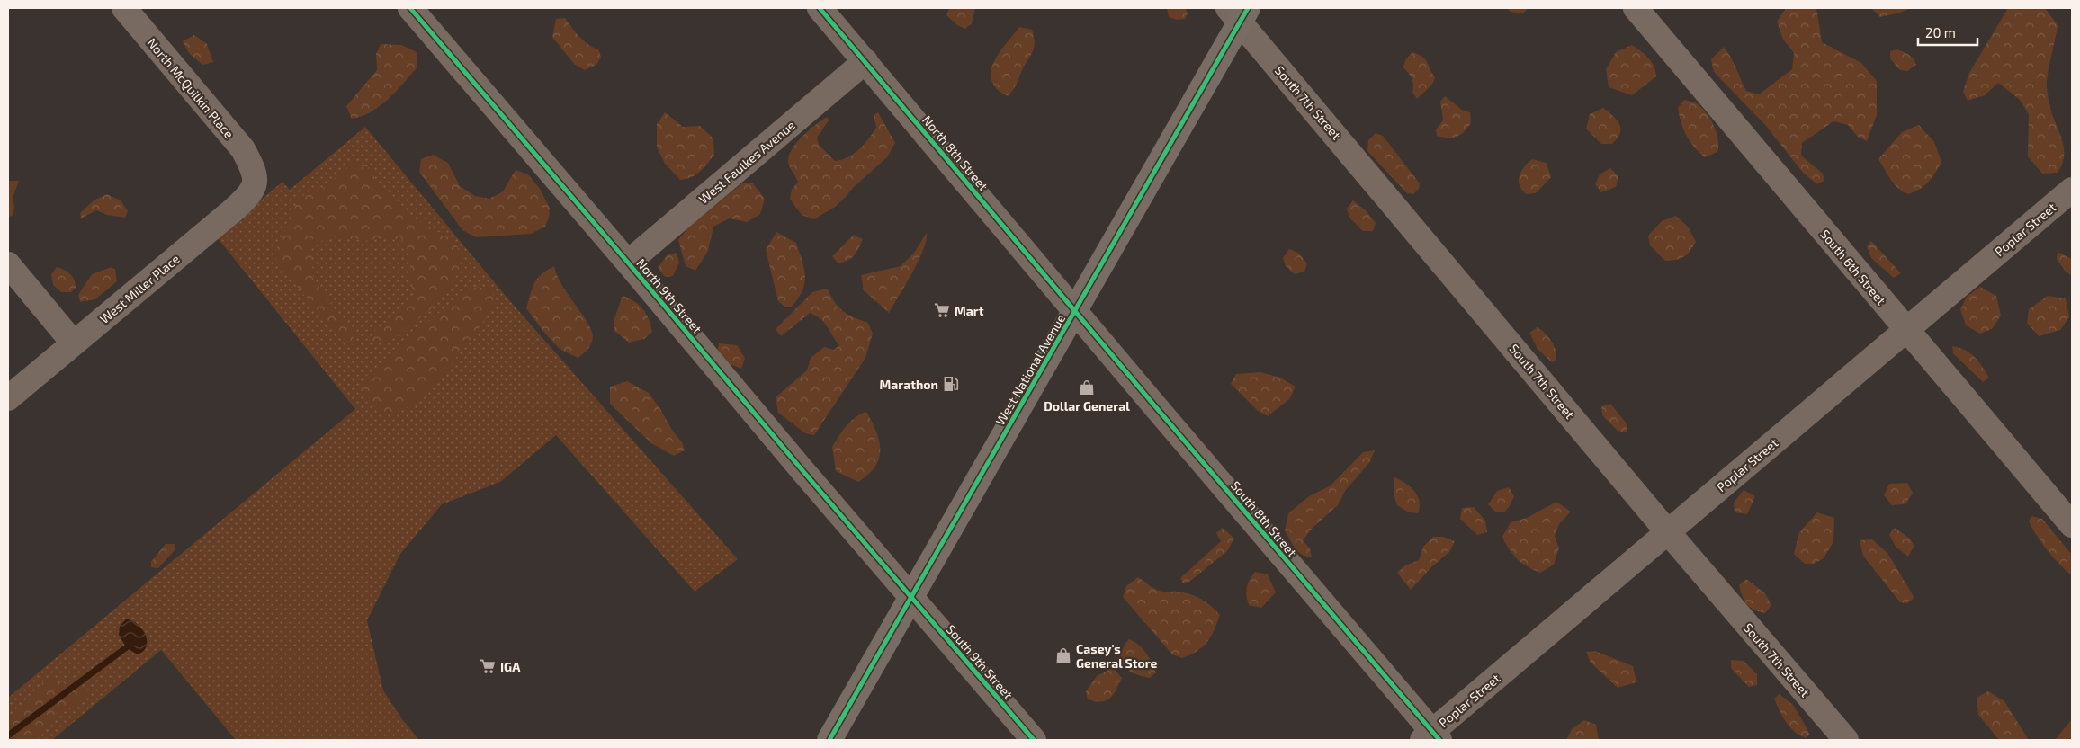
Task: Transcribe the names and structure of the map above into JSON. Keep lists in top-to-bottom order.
{
  "streets": {
    "main road": ["West National Avenue"],
    "street": [
      "North McQuilkin Place",
      "South 7th Street",
      "North 8th Street",
      "West Faulkes Avenue",
      "Poplar Street",
      "South 6th Street",
      "West Miller Place",
      "North 9th Street",
      "South 8th Street",
      "South 9th Street"
    ]
  },
  "crossings": [
    ["North McQuilkin Place", "West Miller Place"],
    ["South 7th Street", "Poplar Street"],
    ["South 7th Street", "West National Avenue"],
    ["North 8th Street", "West Faulkes Avenue"],
    ["North 8th Street", "West National Avenue"],
    ["North 8th Street", "South 8th Street"],
    ["West Faulkes Avenue", "North 9th Street"],
    ["Poplar Street", "South 6th Street"],
    ["Poplar Street", "South 8th Street"],
    ["North 9th Street", "West National Avenue"],
    ["North 9th Street", "South 9th Street"],
    ["West National Avenue", "South 8th Street"],
    ["West National Avenue", "South 9th Street"]
  ],
  "places": {
    "supermarket": ["Mart", "IGA"],
    "fuel station": ["Marathon"],
    "shop": ["Dollar General", "Casey's General Store"]
  },
  "scale_bar": "20 m"
}
